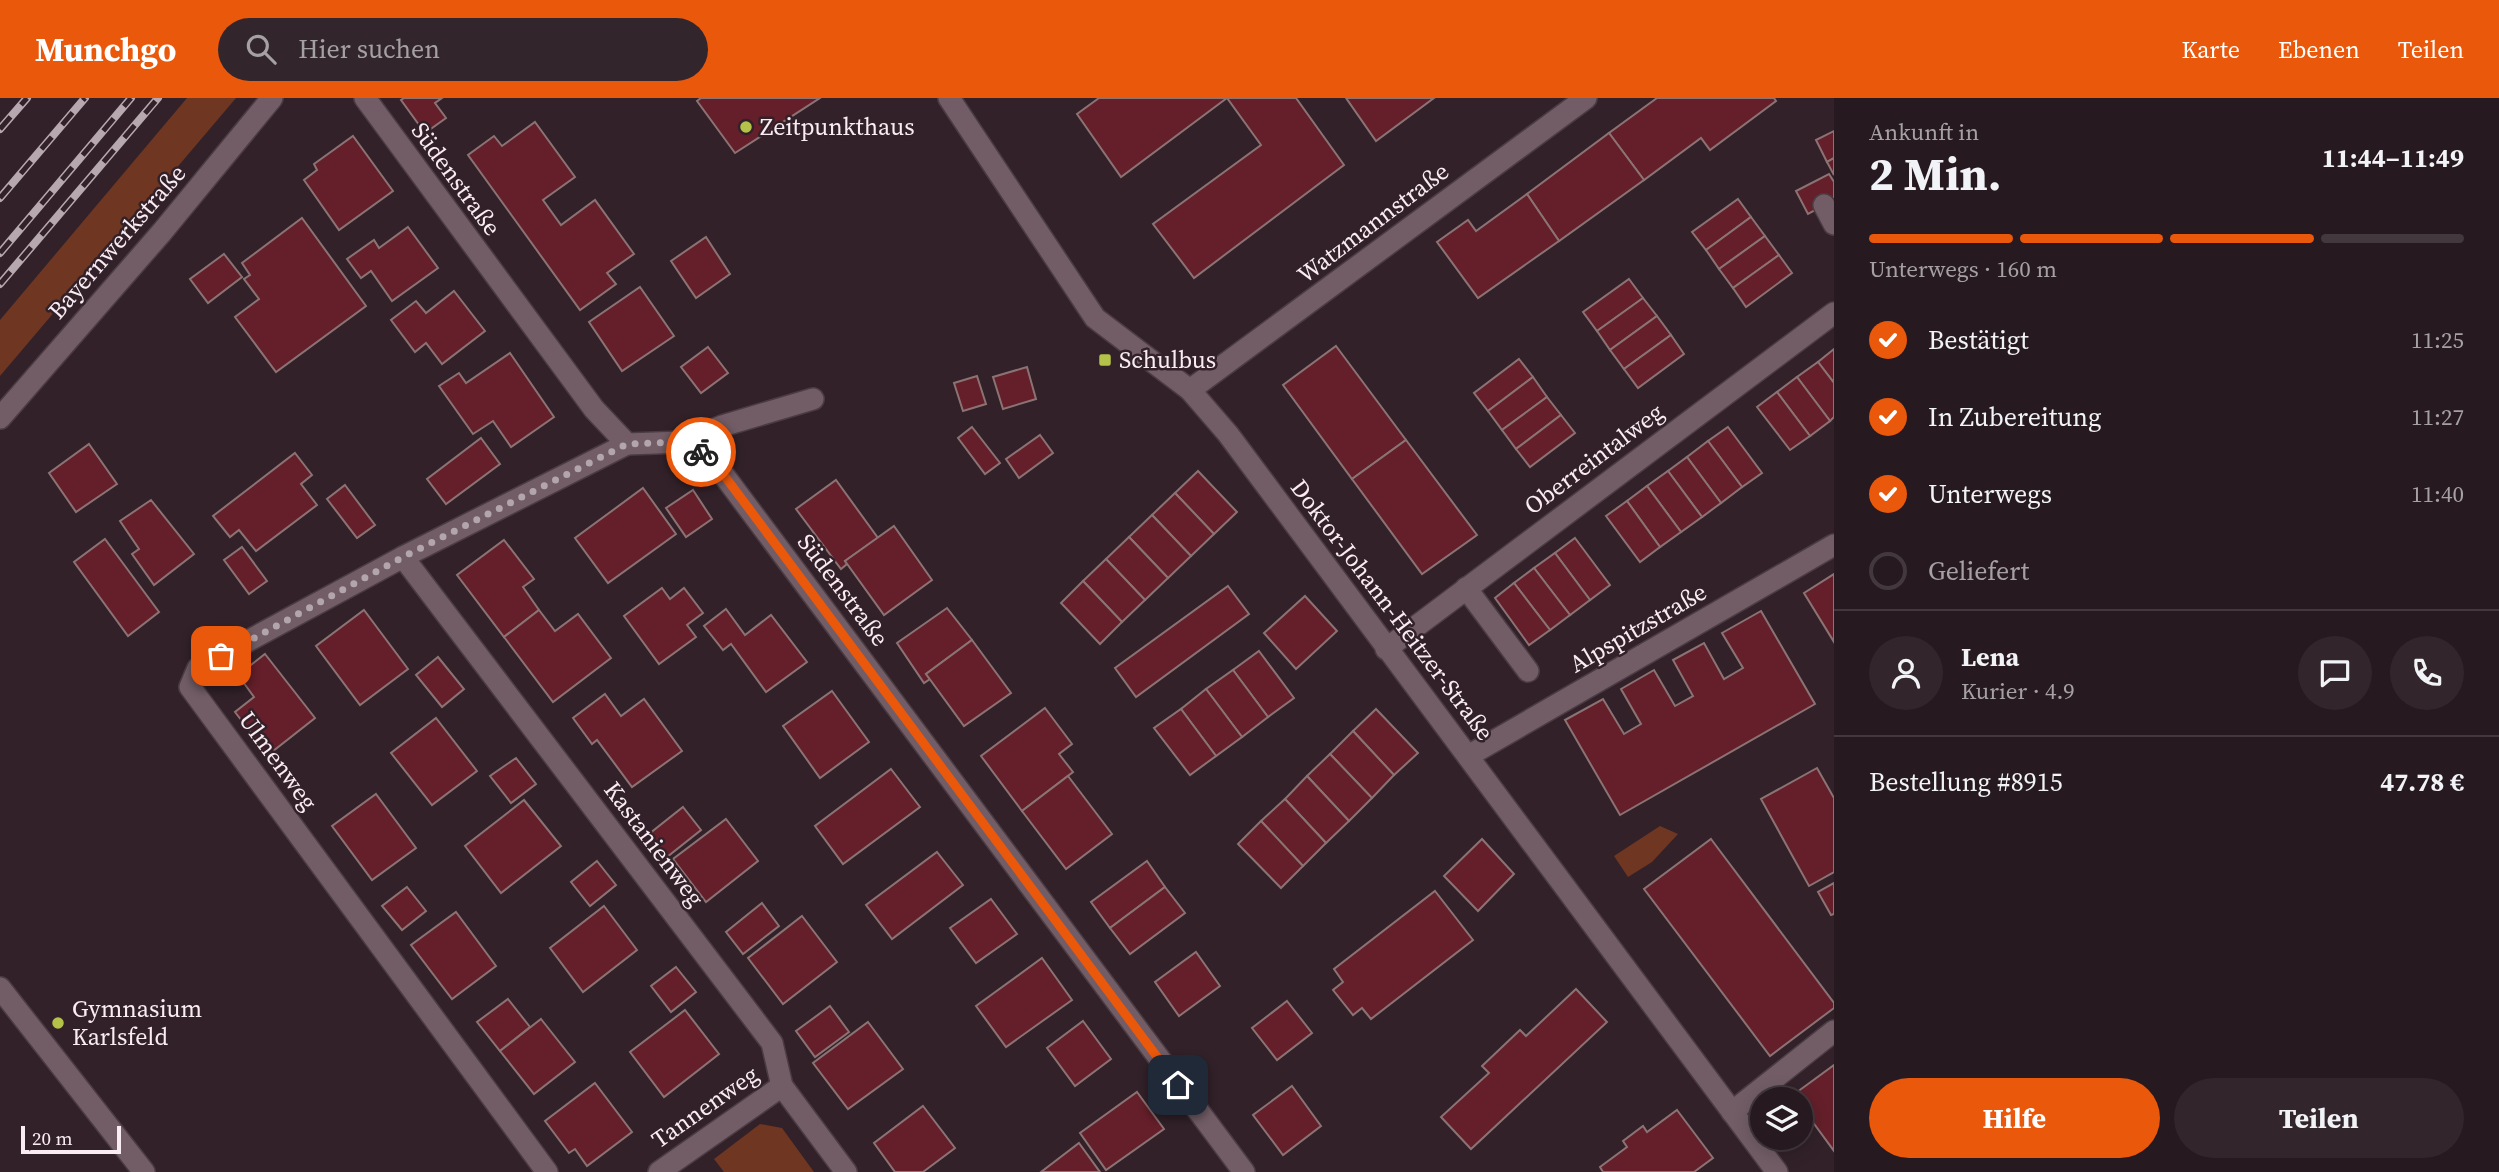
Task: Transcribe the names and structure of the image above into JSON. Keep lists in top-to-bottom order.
{
  "streets": {
    "street": [
      "Südenstraße",
      "Watzmannstraße",
      "Bayernwerkstraße",
      "Oberreintalweg",
      "Doktor-Johann-Heitzer-Straße",
      "Alpspitzstraße",
      "Ulmenweg",
      "Kastanienweg",
      "Tannenweg"
    ]
  },
  "crossings": [
    ["Südenstraße", "Ulmenweg"],
    ["Watzmannstraße", "Doktor-Johann-Heitzer-Straße"],
    ["Oberreintalweg", "Doktor-Johann-Heitzer-Straße"],
    ["Doktor-Johann-Heitzer-Straße", "Alpspitzstraße"],
    ["Ulmenweg", "Kastanienweg"],
    ["Kastanienweg", "Tannenweg"]
  ],
  "places": {
    "other": ["Zeitpunkthaus", "Gymnasium Karlsfeld"],
    "transit": ["Schulbus"]
  },
  "scale_bar": "20 m",
  "page": {
    "header": "Munchgo",
    "search": "Hier suchen",
    "nav": ["Karte", "Ebenen", "Teilen"],
    "heading": ["2 Min.", "Ankunft in", "11:44–11:49"],
    "panel": [
      "Lena",
      "Kurier · 4.9",
      "Bestellung #8915",
      "47.78 €"
    ],
    "bar": "Unterwegs · 160 m",
    "list": [
      ["Bestätigt", "11:25"],
      ["In Zubereitung", "11:27"],
      ["Unterwegs", "11:40"],
      "Geliefert"
    ],
    "buttons": ["Hilfe", "Teilen"],
    "scale": "20 m"
  }
}
